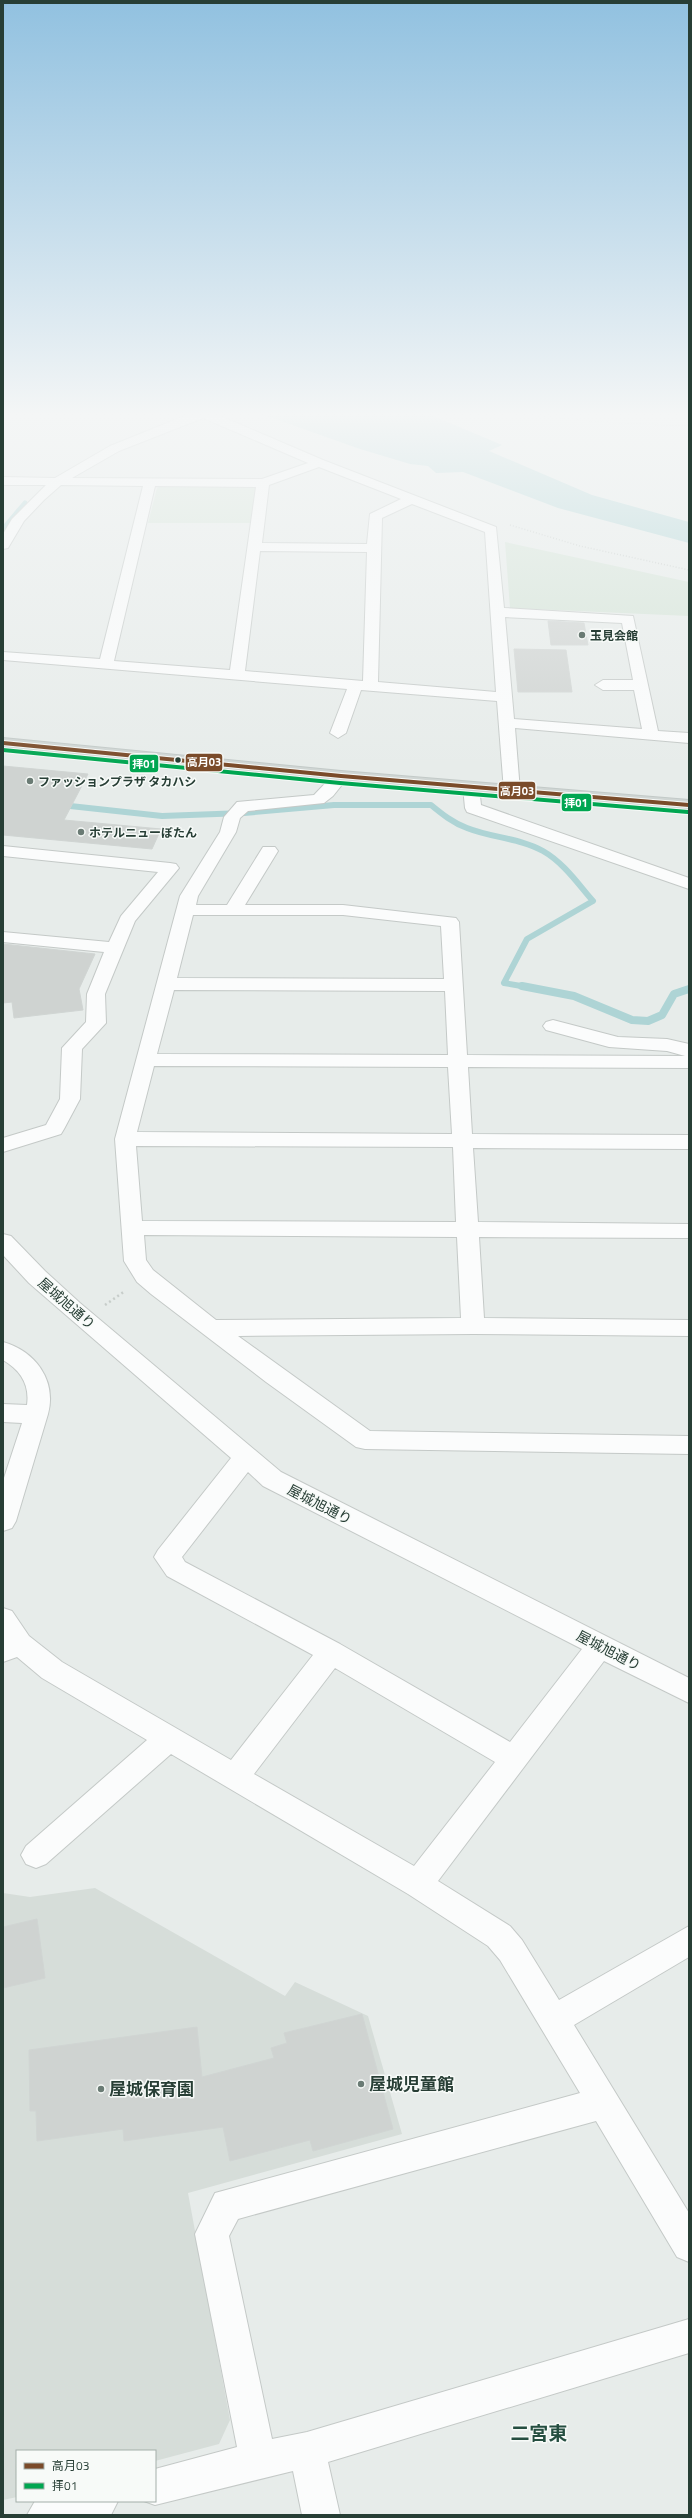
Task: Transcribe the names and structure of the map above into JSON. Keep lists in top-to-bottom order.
{
  "streets": {
    "street": ["屋城旭通り"]
  },
  "districts": ["二宮東"],
  "places": [
    "玉見会館",
    "ファッションプラザ タカハシ",
    "ホテルニューぼたん",
    "屋城児童館",
    "屋城保育園"
  ],
  "lines": ["transit line 高月03", "transit line 拝01"],
  "legend": ["高月03", "拝01"]
}
